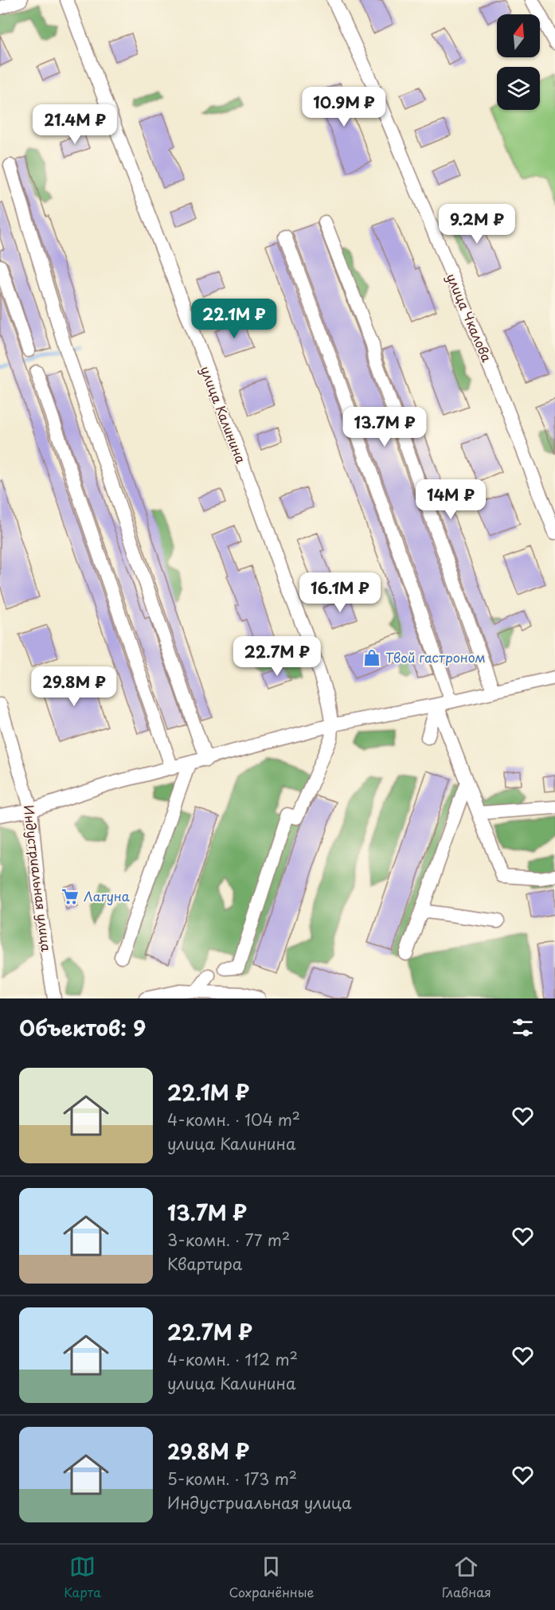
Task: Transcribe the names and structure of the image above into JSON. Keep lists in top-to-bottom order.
{
  "streets": {
    "street": ["улица Чкалова", "улица Калинина", "Индустриальная улица"]
  },
  "places": {
    "shop": ["Твой гастроном"],
    "supermarket": ["Лагуна"]
  },
  "north": "top",
  "page": {
    "price": [
      "10.9M ₽",
      "21.4M ₽",
      "9.2M ₽",
      "22.1M ₽",
      "13.7M ₽",
      "14M ₽",
      "16.1M ₽",
      "22.7M ₽",
      "29.8M ₽"
    ],
    "heading": "Объектов: 9",
    "list": [
      {
        "name": "22.1M ₽",
        "note": "4-комн. · 104 m² · улица Калинина"
      },
      {
        "name": "13.7M ₽",
        "note": "3-комн. · 77 m² · Квартира"
      },
      {
        "name": "22.7M ₽",
        "note": "4-комн. · 112 m² · улица Калинина"
      },
      {
        "name": "29.8M ₽",
        "note": "5-комн. · 173 m² · Индустриальная улица"
      }
    ],
    "tabs": ["Карта", "Сохранённые", "Главная"]
  }
}
